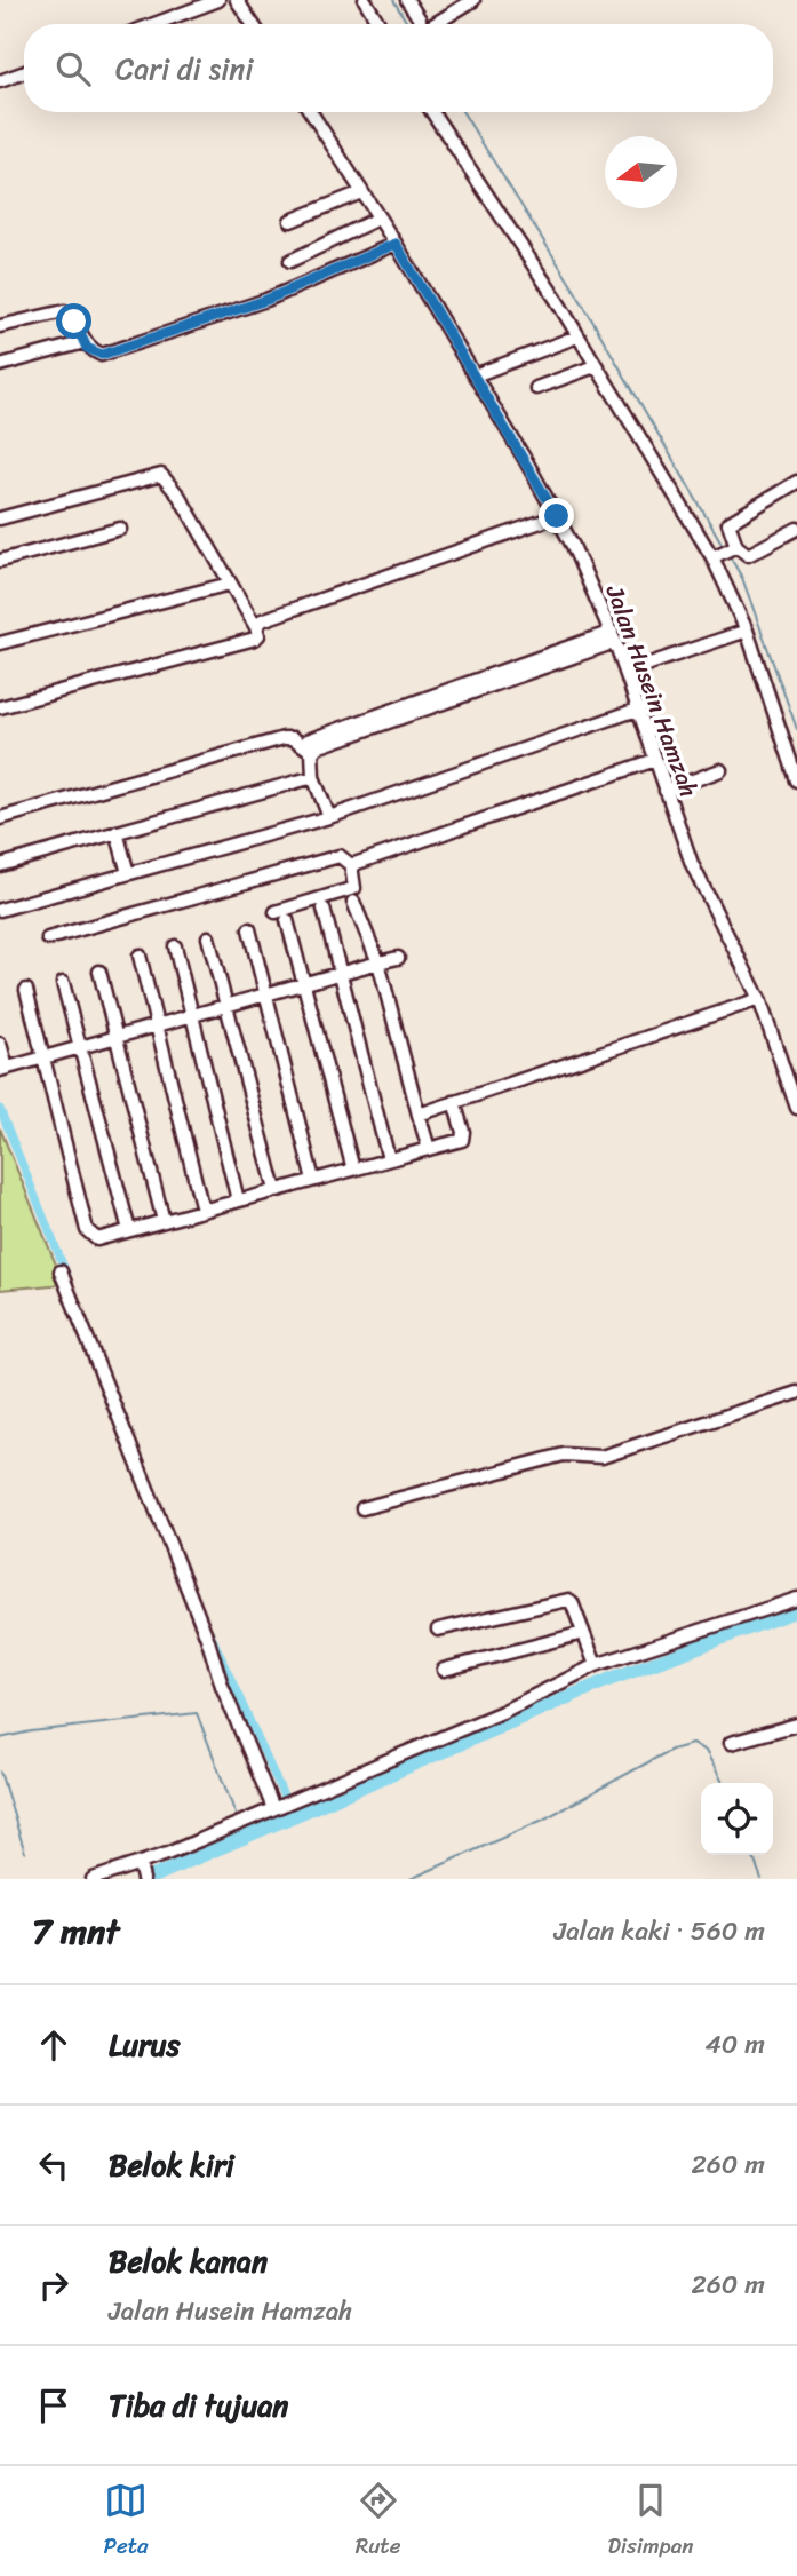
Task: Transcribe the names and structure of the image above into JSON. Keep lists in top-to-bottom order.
{
  "streets": {
    "street": ["Jalan Husein Hamzah"]
  },
  "north": "left",
  "page": {
    "search": "Cari di sini",
    "heading": ["7 mnt", "Jalan kaki · 560 m"],
    "list": [
      ["Lurus", "40 m"],
      ["Belok kiri", "260 m"],
      ["Belok kanan", "Jalan Husein Hamzah", "260 m"],
      "Tiba di tujuan"
    ],
    "nav": ["Peta", "Rute", "Disimpan"]
  }
}
